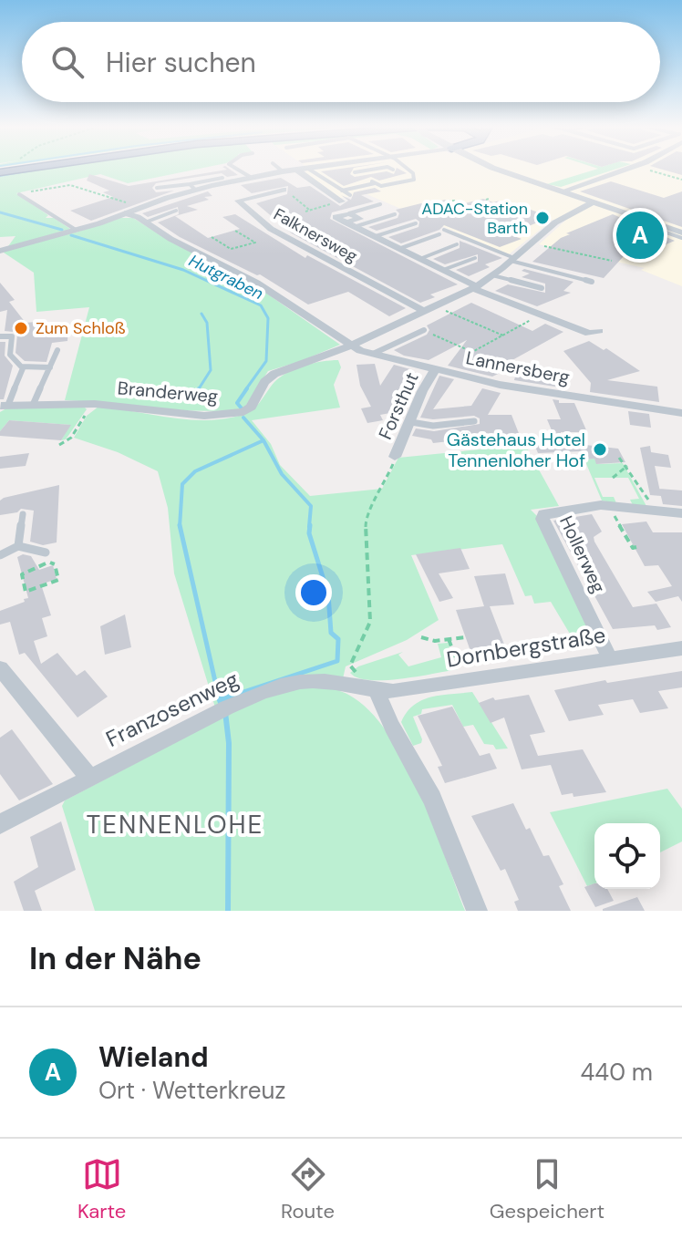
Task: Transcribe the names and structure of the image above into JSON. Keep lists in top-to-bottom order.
{
  "streets": {
    "street": [
      "Falknersweg",
      "Lannersberg",
      "Branderweg",
      "Forsthut",
      "Hollerweg",
      "Dornbergstraße",
      "Franzosenweg"
    ]
  },
  "crossings": [
    ["Falknersweg", "Branderweg"],
    ["Lannersberg", "Branderweg"],
    ["Lannersberg", "Forsthut"],
    ["Hollerweg", "Dornbergstraße"],
    ["Dornbergstraße", "Franzosenweg"]
  ],
  "districts": ["TENNENLOHE"],
  "water": ["Hutgraben"],
  "places": ["ADAC-Station Barth", "Zum Schloß", "Gästehaus Hotel Tennenloher Hof"],
  "page": {
    "search": "Hier suchen",
    "pins": "A",
    "heading": "In der Nähe",
    "list": [
      {
        "mark": "A",
        "name": "Wieland",
        "note": "Ort · Wetterkreuz",
        "value": "440 m"
      }
    ],
    "nav": ["Karte", "Route", "Gespeichert"]
  }
}
